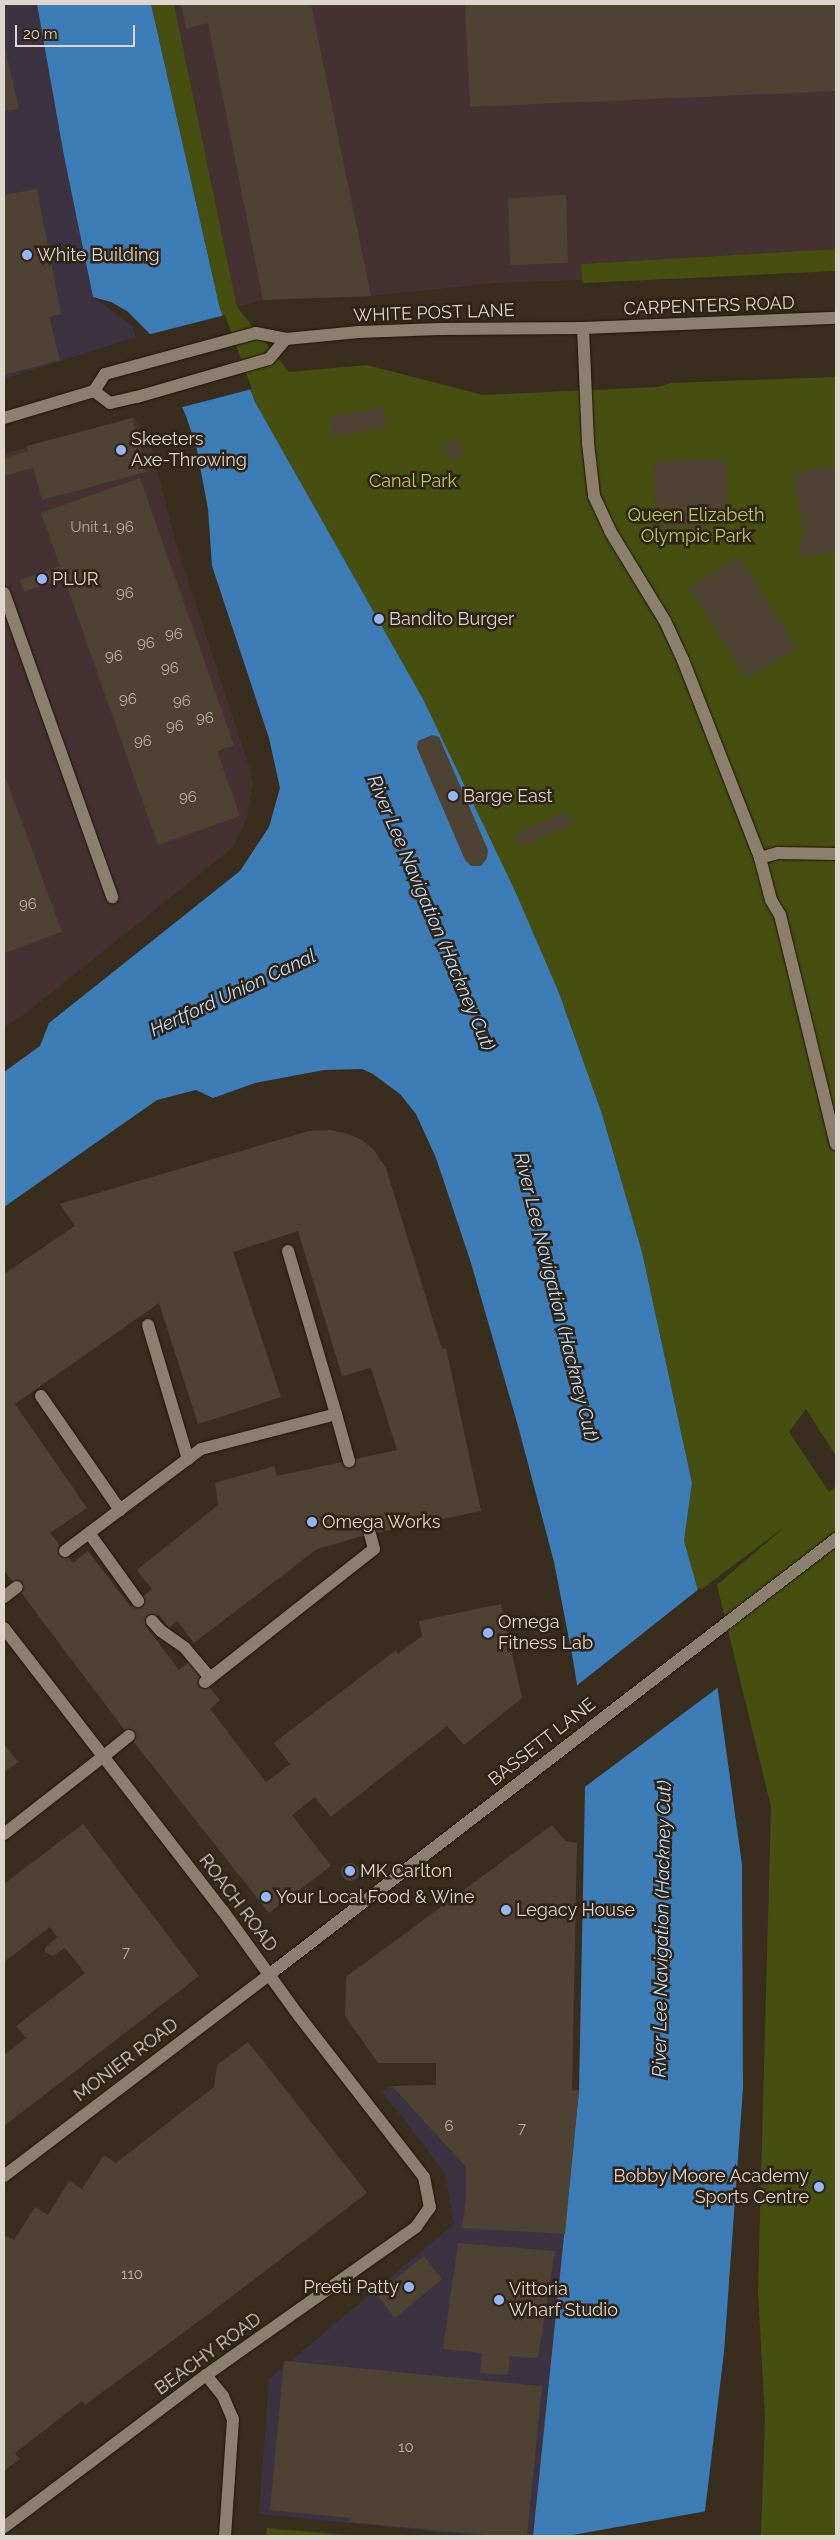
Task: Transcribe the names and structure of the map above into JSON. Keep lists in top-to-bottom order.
{
  "streets": {
    "street": [
      "CARPENTERS ROAD",
      "WHITE POST LANE",
      "BASSETT LANE",
      "ROACH ROAD",
      "MONIER ROAD",
      "BEACHY ROAD"
    ]
  },
  "crossings": [
    ["CARPENTERS ROAD", "WHITE POST LANE"],
    ["BASSETT LANE", "ROACH ROAD"],
    ["BASSETT LANE", "MONIER ROAD"],
    ["ROACH ROAD", "MONIER ROAD"],
    ["ROACH ROAD", "BEACHY ROAD"]
  ],
  "water": ["River Lee Navigation (Hackney Cut)", "Hertford Union Canal"],
  "parks": ["Canal Park", "Queen Elizabeth Olympic Park"],
  "places": [
    "White Building",
    "Skeeters Axe-Throwing",
    "PLUR",
    "Bandito Burger",
    "Barge East",
    "Omega Works",
    "Omega Fitness Lab",
    "MK Carlton",
    "Your Local Food & Wine",
    "Legacy House",
    "Bobby Moore Academy Sports Centre",
    "Preeti Patty",
    "Vittoria Wharf Studio"
  ],
  "house_numbers": [
    "Unit 1, 96",
    "96",
    "96",
    "96",
    "96",
    "96",
    "96",
    "96",
    "96",
    "96",
    "96",
    "96",
    "96",
    "7",
    "6",
    "7",
    "110",
    "10"
  ],
  "scale_bar": "20 m"
}
